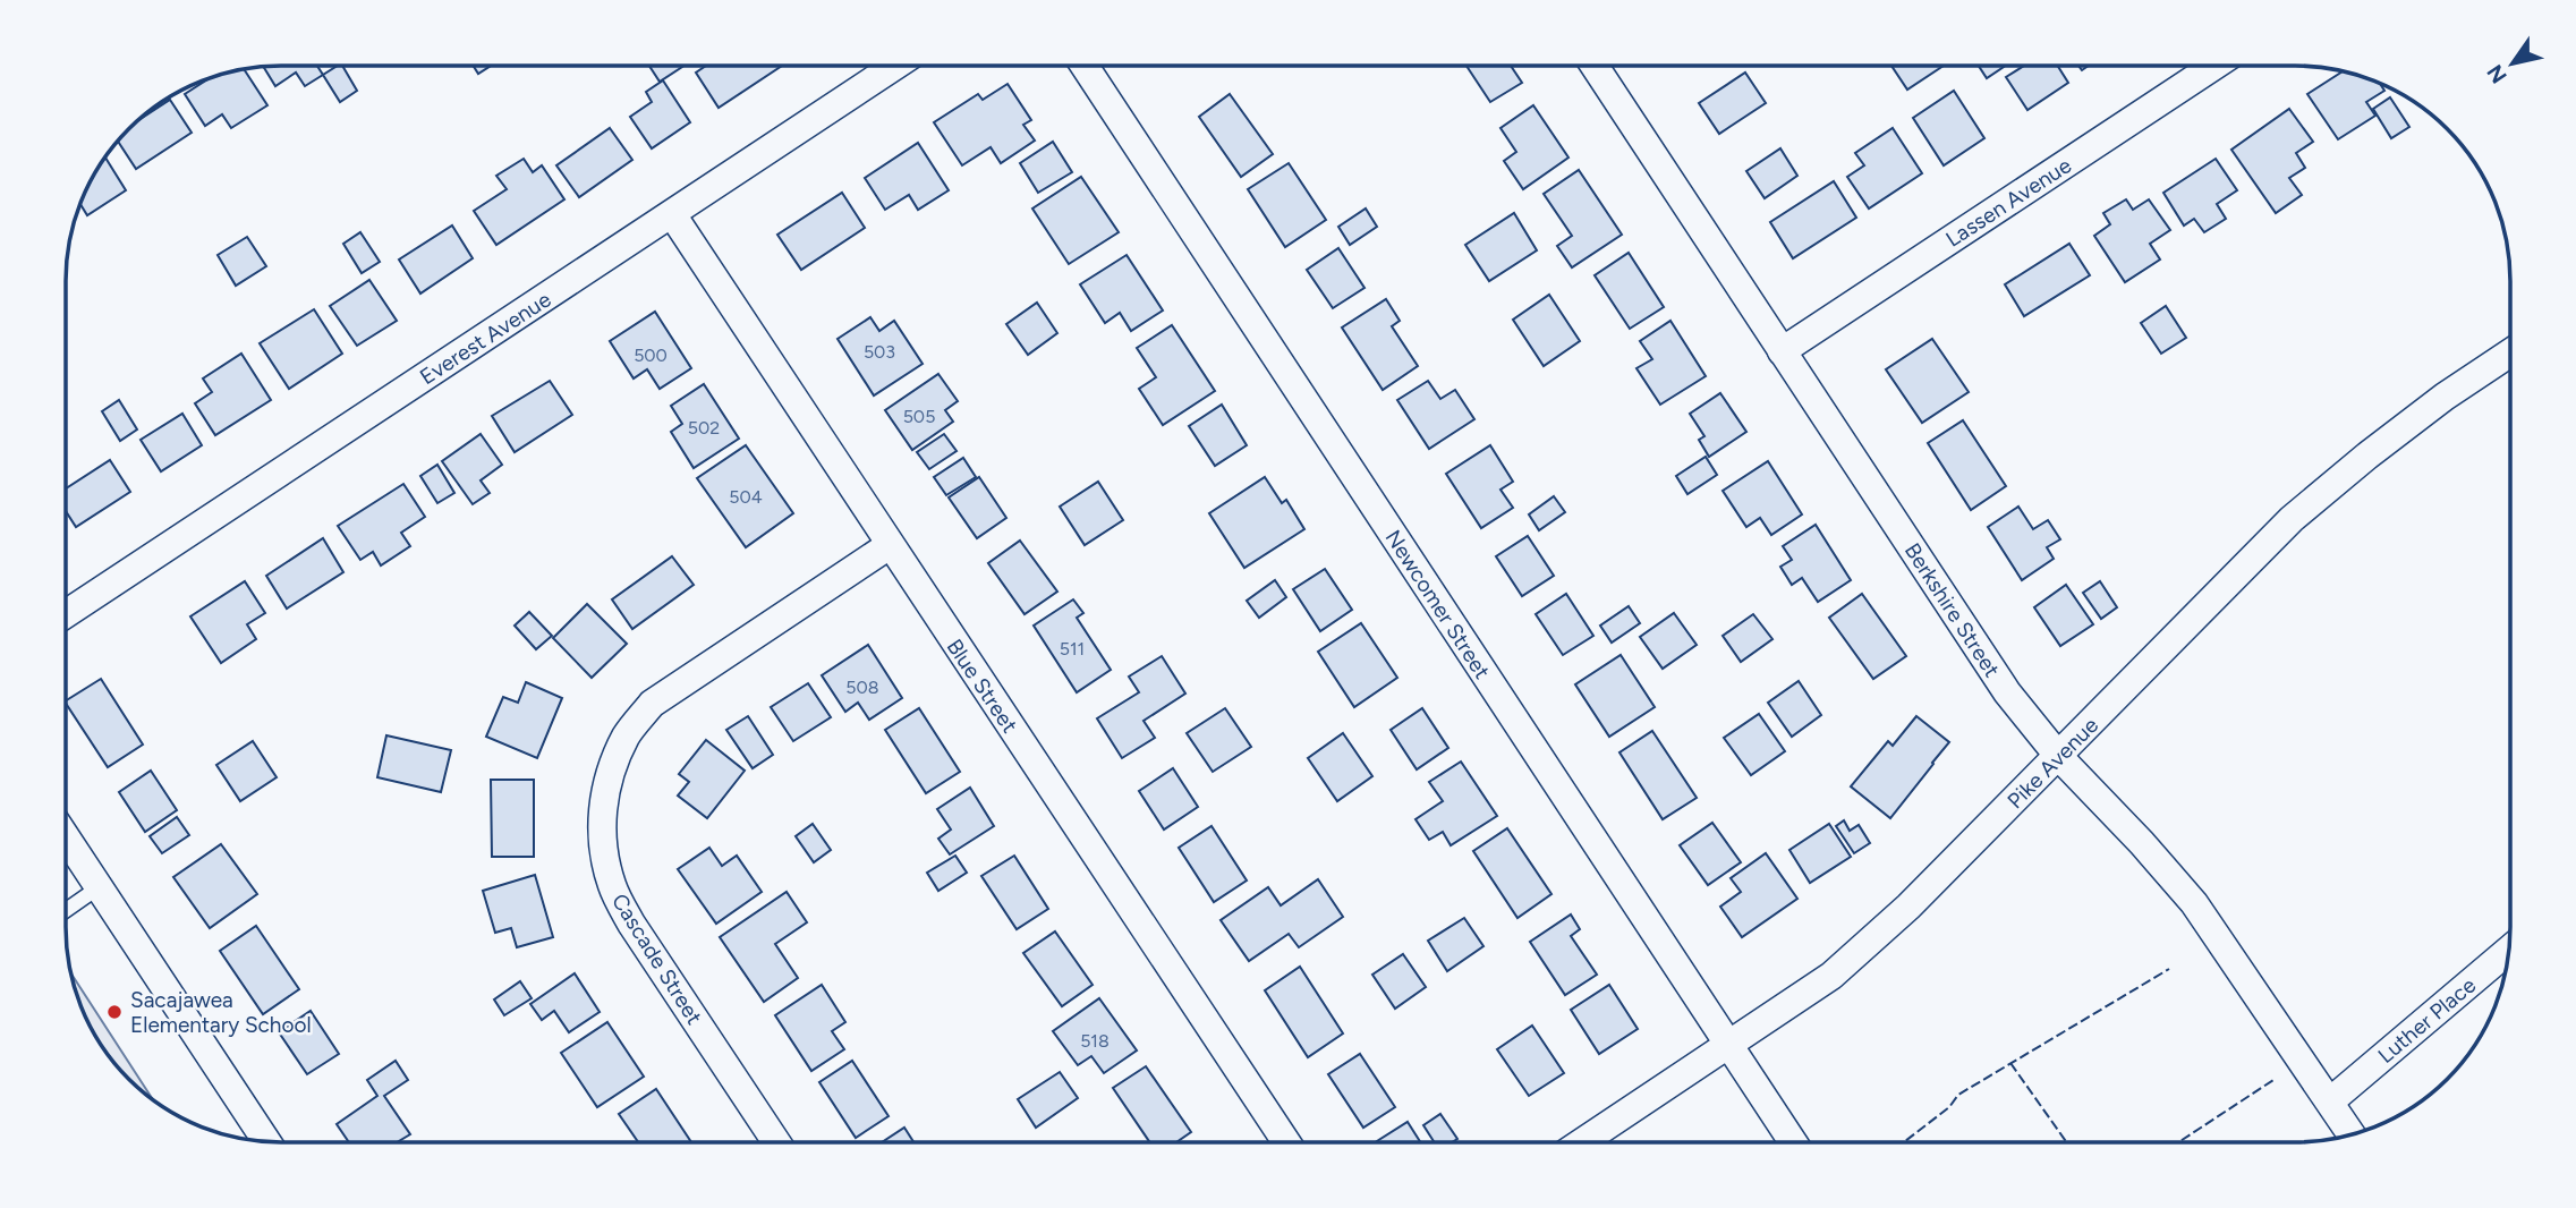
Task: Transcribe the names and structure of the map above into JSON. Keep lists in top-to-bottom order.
{
  "streets": {
    "street": [
      "Lassen Avenue",
      "Everest Avenue",
      "Newcomer Street",
      "Berkshire Street",
      "Blue Street",
      "Pike Avenue",
      "Cascade Street",
      "Luther Place"
    ]
  },
  "crossings": [
    ["Lassen Avenue", "Berkshire Street"],
    ["Everest Avenue", "Blue Street"],
    ["Newcomer Street", "Pike Avenue"],
    ["Berkshire Street", "Pike Avenue"],
    ["Berkshire Street", "Luther Place"],
    ["Blue Street", "Cascade Street"]
  ],
  "places": ["Sacajawea Elementary School"],
  "house_numbers": [
    "503",
    "500",
    "505",
    "502",
    "504",
    "511",
    "508",
    "518"
  ],
  "north": "bottom left"
}
